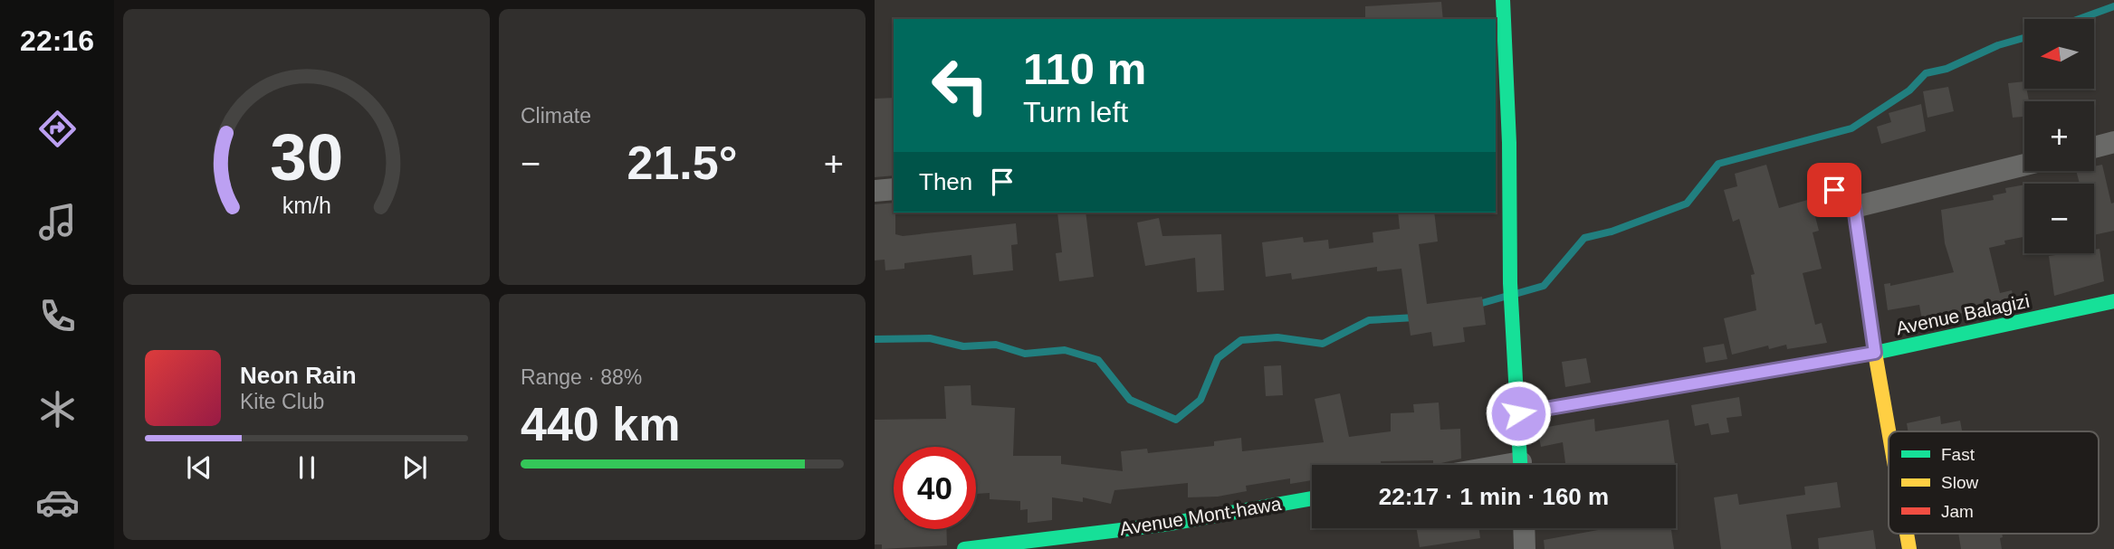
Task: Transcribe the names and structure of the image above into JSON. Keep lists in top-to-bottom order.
{
  "streets": {
    "street": ["Avenue Balagizi", "Avenue Mont-hawa"]
  },
  "legend": ["Fast", "Slow", "Jam"],
  "north": "left",
  "page": {
    "tabs": "22:16",
    "tile": [
      "Climate",
      ["Range · 88%", "440 km"]
    ],
    "map_buttons": ["+", "−"],
    "turn": ["110 m", "Turn left"],
    "heat": ["−", "21.5°", "+"],
    "then": "Then",
    "song": ["Neon Rain", "Kite Club"],
    "limit": "40",
    "trip": "22:17 · 1 min · 160 m",
    "gauge": ["30", "km/h"]
  }
}
